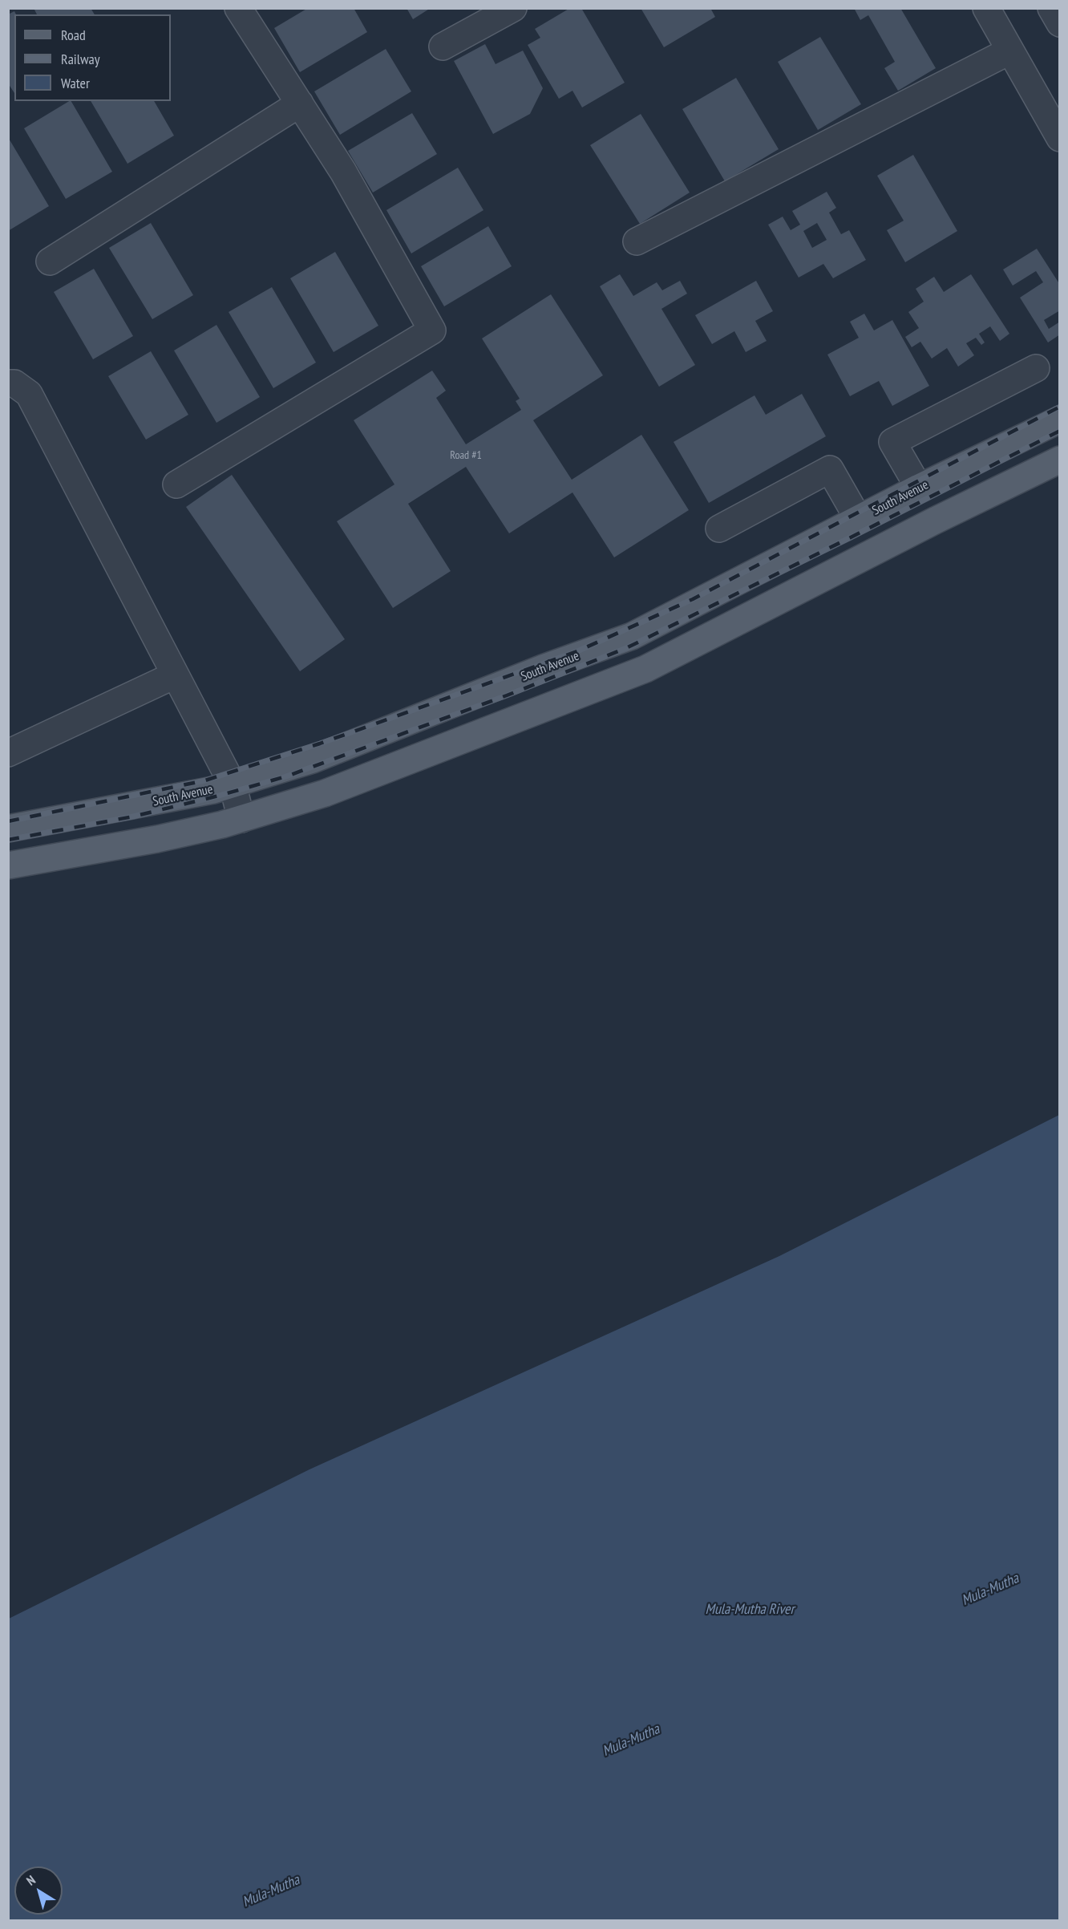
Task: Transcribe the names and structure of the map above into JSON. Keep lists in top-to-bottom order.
{
  "streets": {
    "main road": ["South Avenue"]
  },
  "water": ["Mula-Mutha", "Mula-Mutha River"],
  "house_numbers": ["Road #1"],
  "legend": ["Road", "Railway", "Water"],
  "north": "top left"
}
